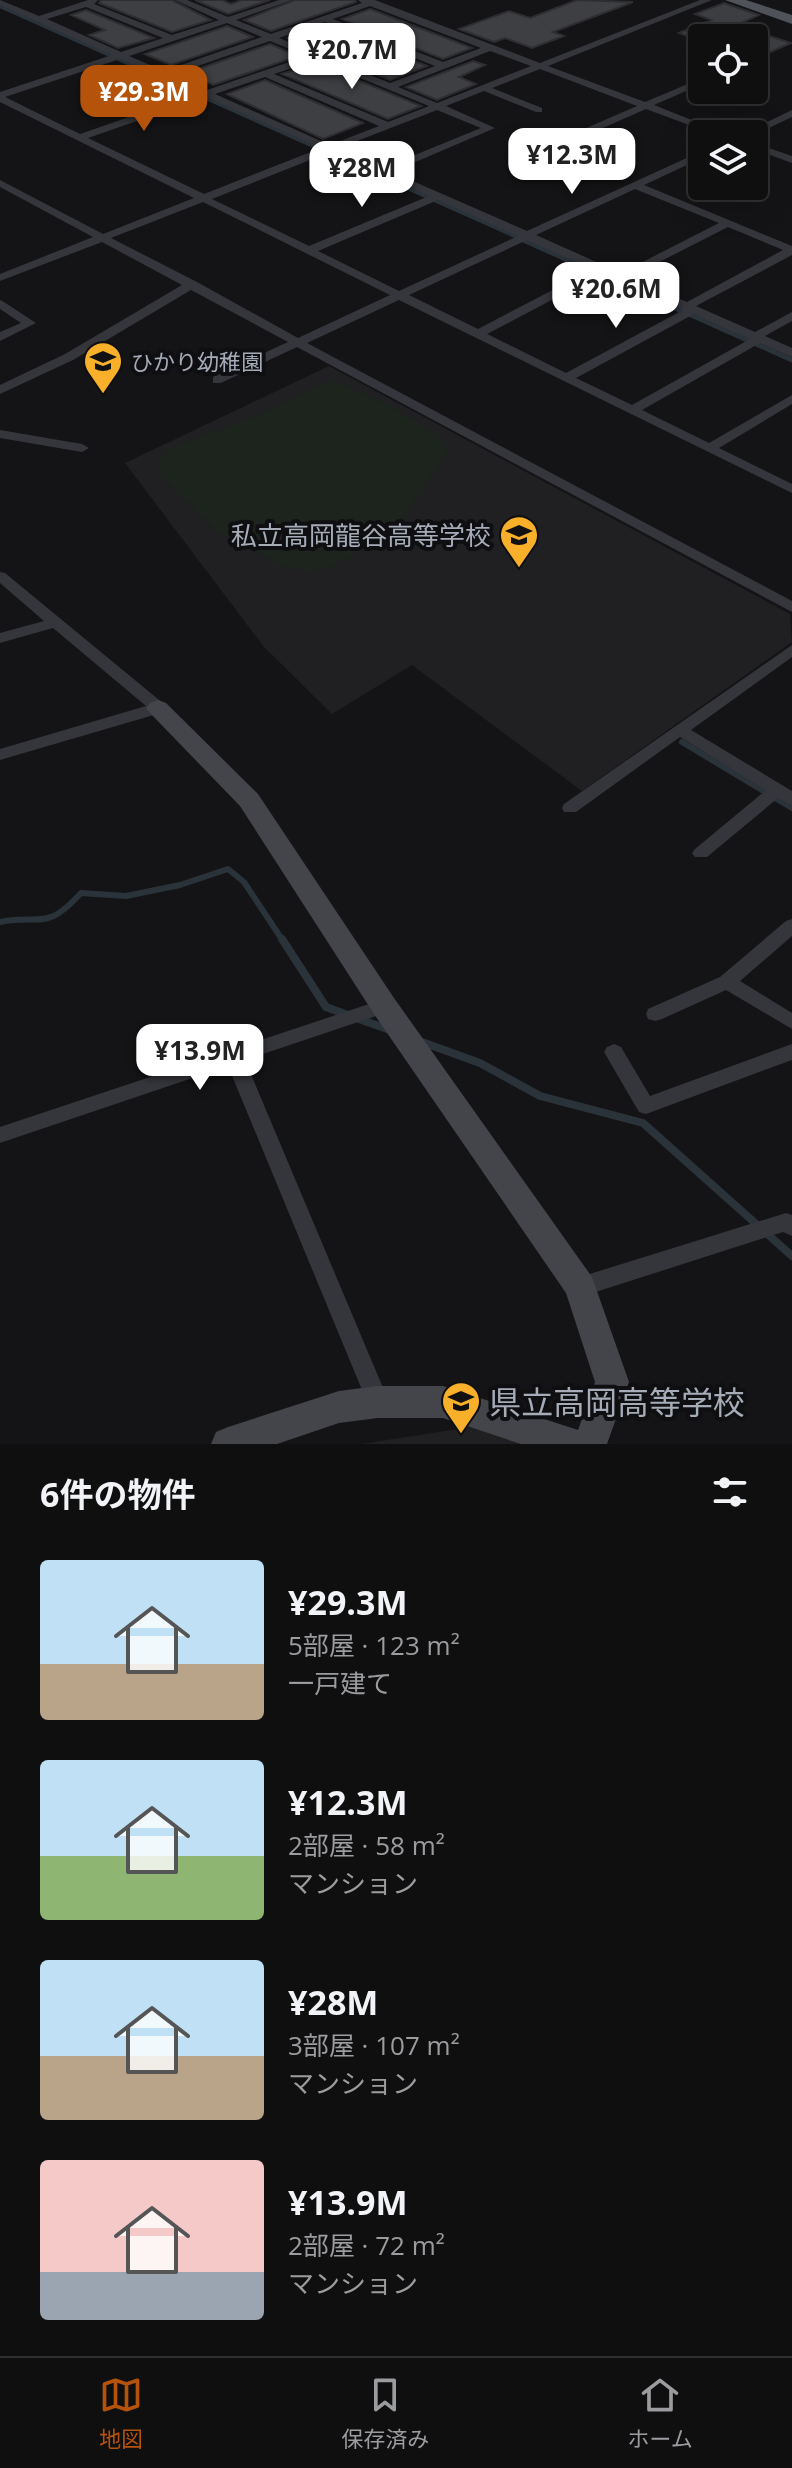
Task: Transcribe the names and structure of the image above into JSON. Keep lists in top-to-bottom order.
{
  "places": {
    "school or university": ["ひかり幼稚園", "私立高岡龍谷高等学校", "県立高岡高等学校"]
  },
  "page": {
    "price": [
      "¥20.7M",
      "¥29.3M",
      "¥12.3M",
      "¥28M",
      "¥20.6M",
      "¥13.9M"
    ],
    "heading": "6件の物件",
    "list": [
      {
        "name": "¥29.3M",
        "note": "5部屋 · 123 m² · 一戸建て"
      },
      {
        "name": "¥12.3M",
        "note": "2部屋 · 58 m² · マンション"
      },
      {
        "name": "¥28M",
        "note": "3部屋 · 107 m² · マンション"
      },
      {
        "name": "¥13.9M",
        "note": "2部屋 · 72 m² · マンション"
      }
    ],
    "tabs": ["地図", "保存済み", "ホーム"]
  }
}
